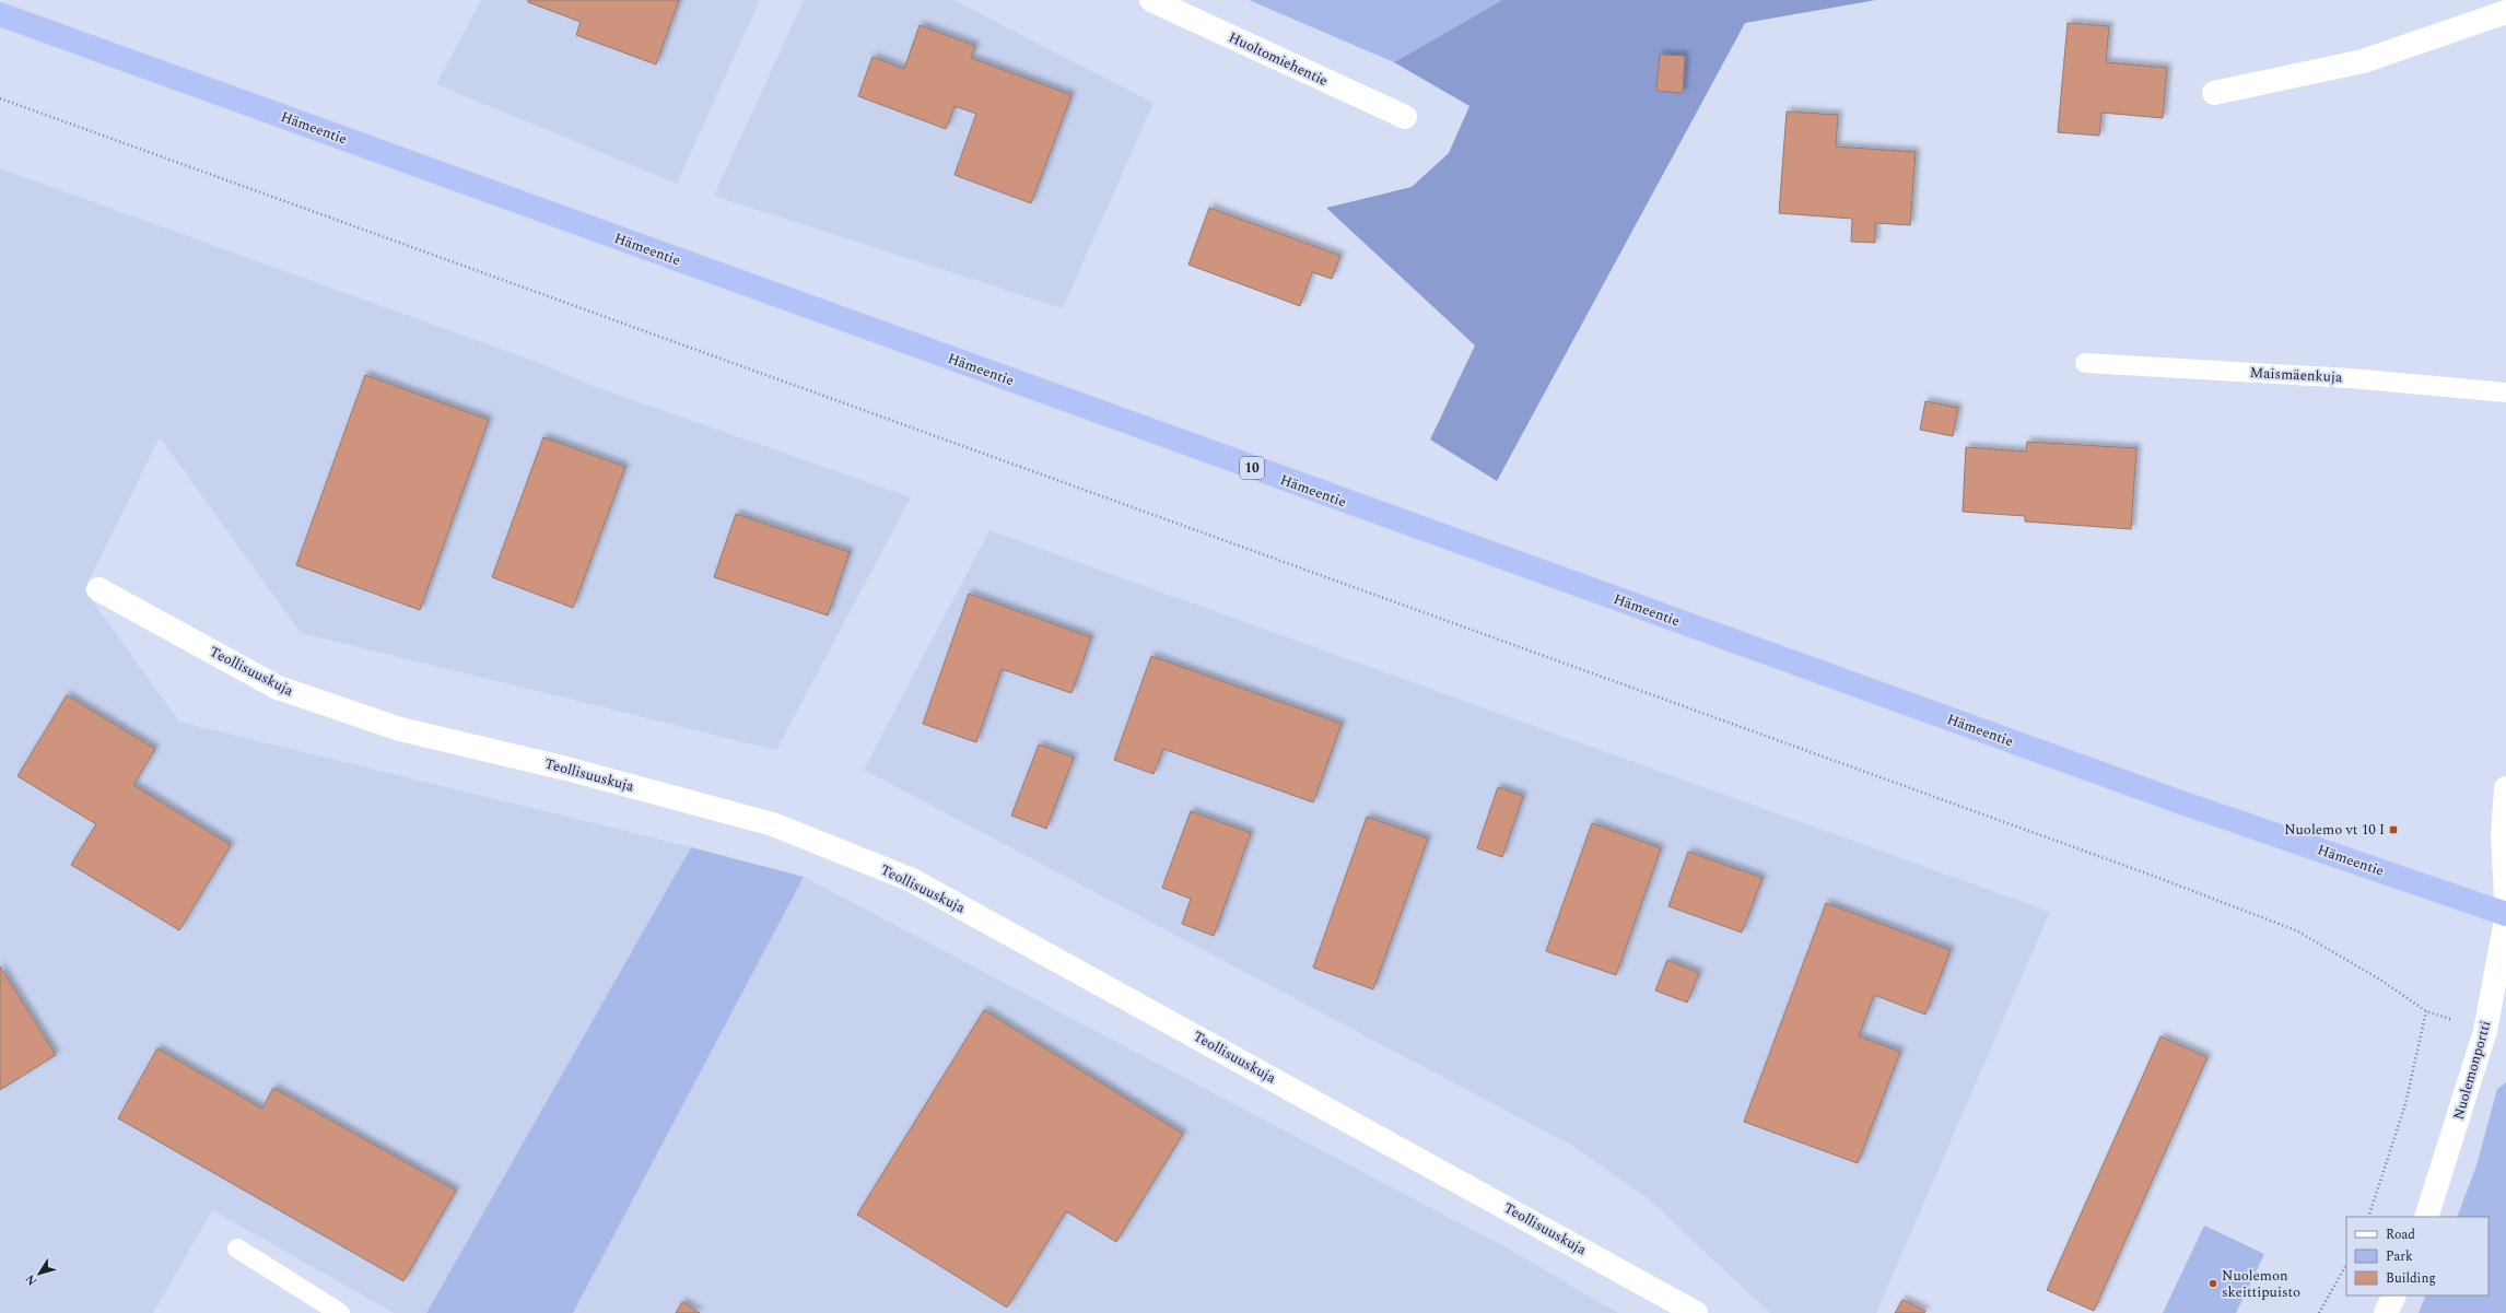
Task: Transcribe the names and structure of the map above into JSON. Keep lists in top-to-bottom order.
{
  "streets": {
    "highway": ["Hämeentie", "10"],
    "street": ["Huoltomiehentie", "Teollisuuskuja", "Nuolemonportti"],
    "lane": ["Maismäenkuja"]
  },
  "places": {
    "transit": ["Nuolemo vt 10 I"],
    "other": ["Nuolemon skeittipuisto"]
  },
  "legend": ["Road", "Park", "Building"],
  "north": "bottom left"
}
